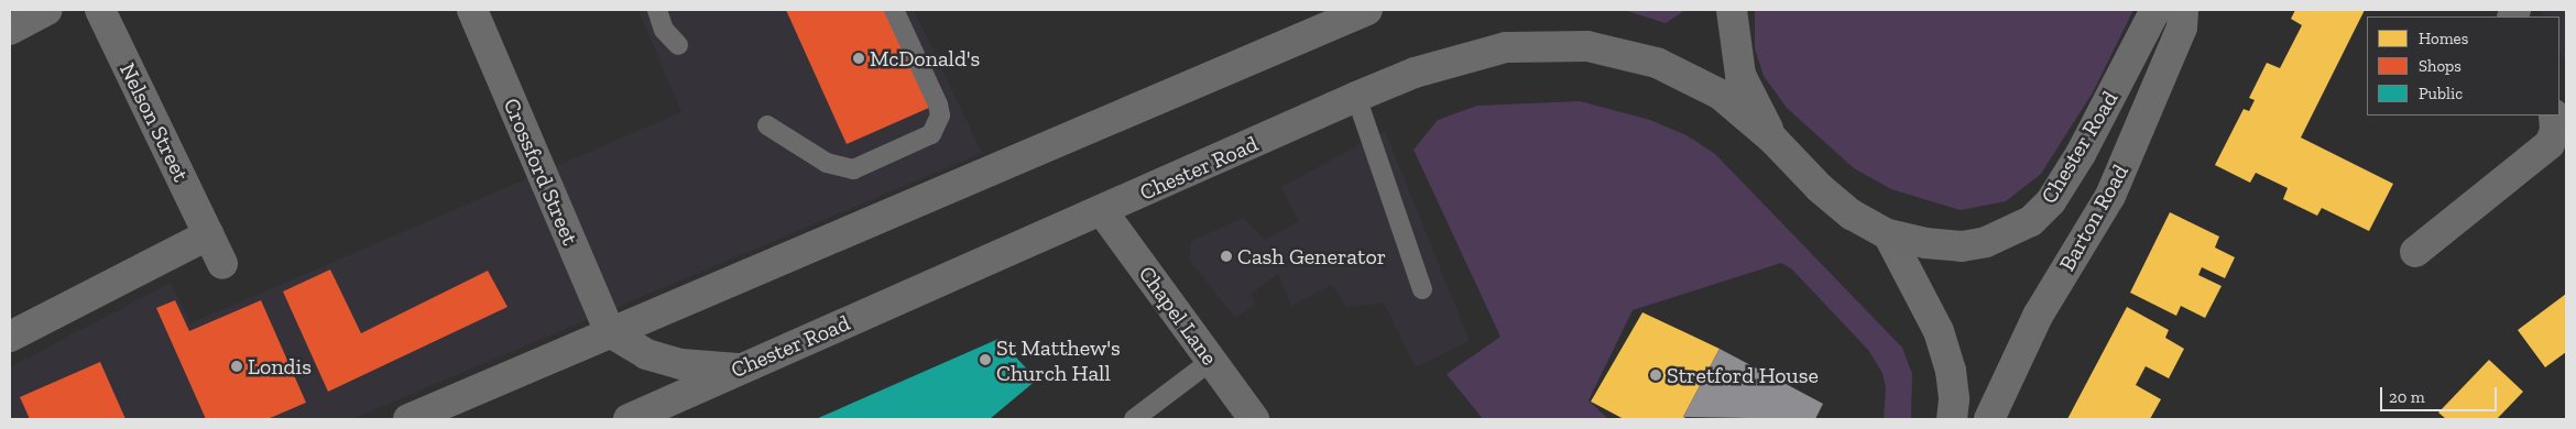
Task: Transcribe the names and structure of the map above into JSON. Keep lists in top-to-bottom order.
{
  "streets": {
    "main road": [
      "Nelson Street",
      "Chester Road",
      "Crossford Street",
      "Barton Road",
      "Chapel Lane"
    ]
  },
  "crossings": [
    ["Chester Road", "Chapel Lane"]
  ],
  "places": [
    "McDonald's",
    "Cash Generator",
    "St Matthew's Church Hall",
    "Londis",
    "Stretford House"
  ],
  "legend": ["Homes", "Shops", "Public"],
  "scale_bar": "20 m"
}
